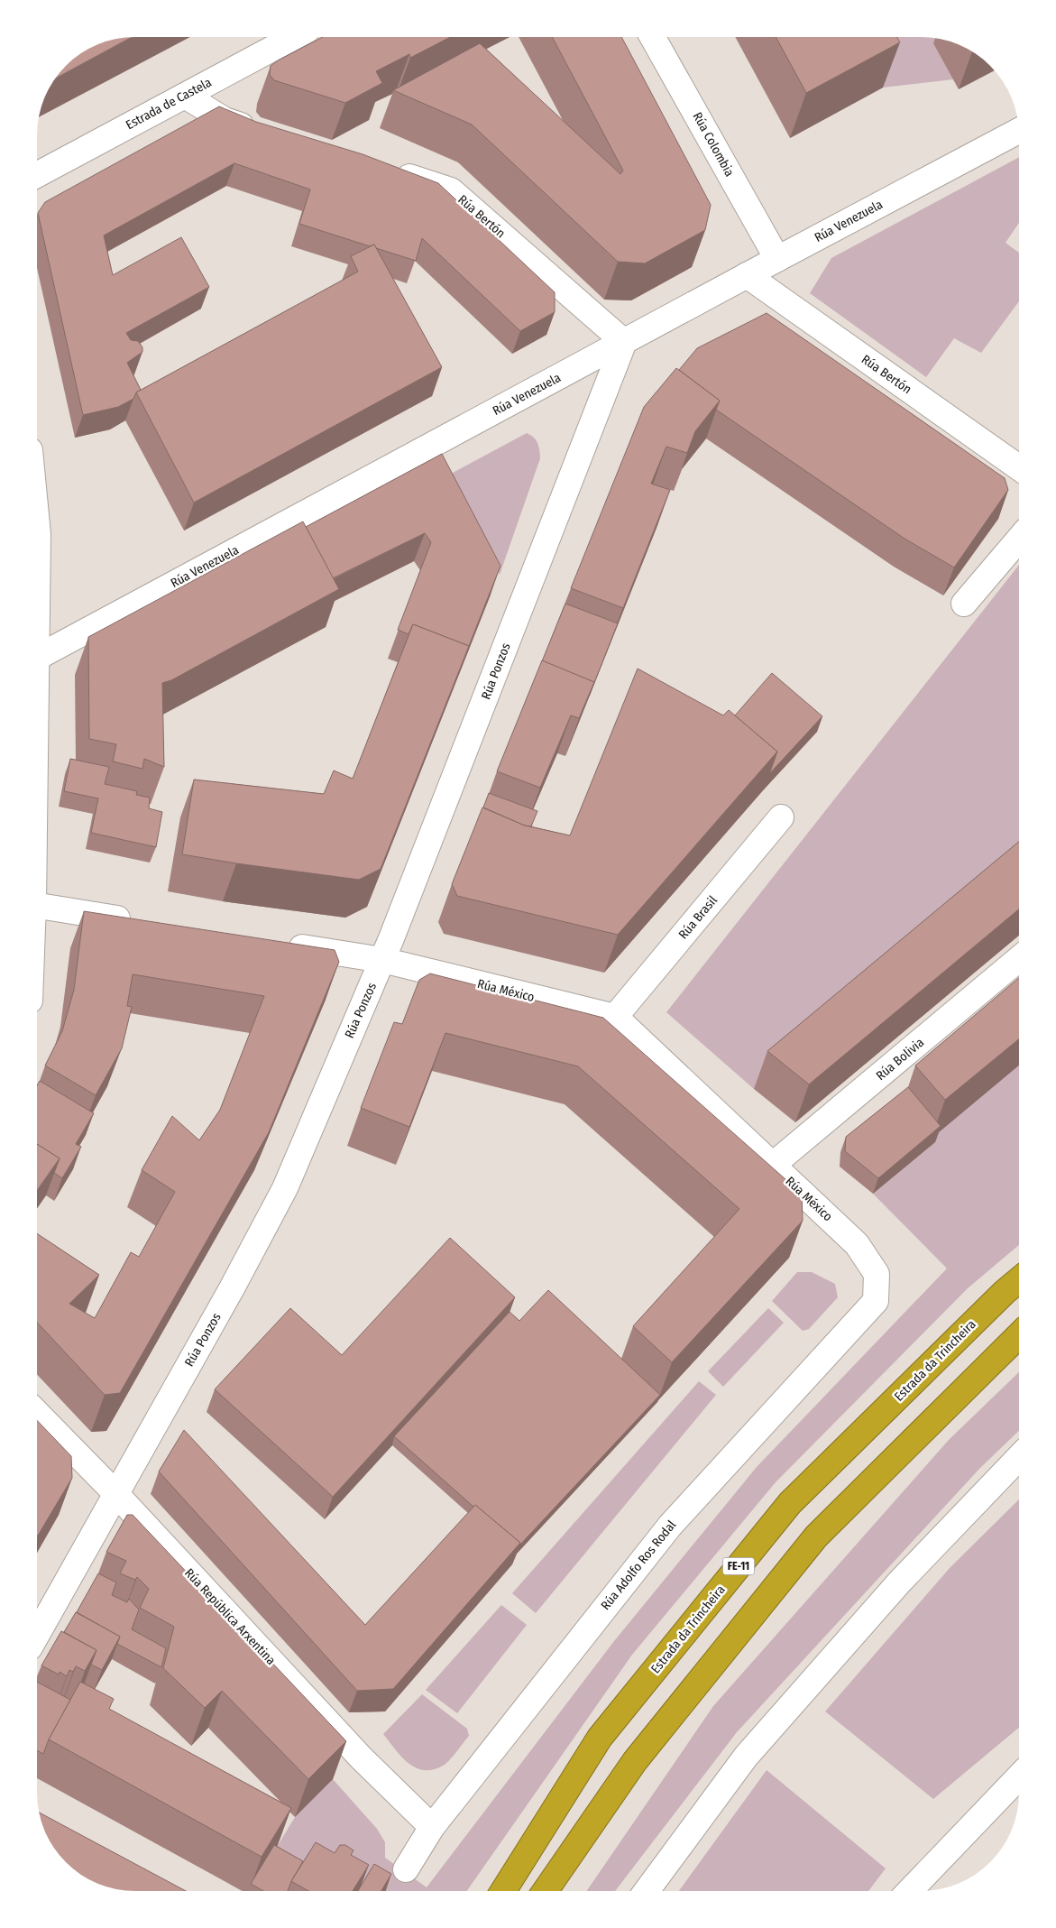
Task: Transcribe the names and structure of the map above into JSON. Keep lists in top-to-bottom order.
{
  "streets": {
    "highway": ["Estrada da Trincheira", "FE-11"],
    "street": [
      "Estrada de Castela",
      "Rúa Colombia",
      "Rúa Bertón",
      "Rúa Venezuela",
      "Rúa Ponzos",
      "Rúa Brasil",
      "Rúa México",
      "Rúa Bolivia",
      "Rúa Adolfo Ros Rodal",
      "Rúa República Arxentina"
    ]
  },
  "crossings": [
    ["Rúa Colombia", "Rúa Venezuela"],
    ["Rúa Bertón", "Rúa Venezuela"],
    ["Rúa Bertón", "Rúa Ponzos"],
    ["Rúa Venezuela", "Rúa Ponzos"],
    ["Rúa Ponzos", "Rúa México"],
    ["Rúa Ponzos", "Rúa República Arxentina"],
    ["Rúa Brasil", "Rúa México"],
    ["Rúa México", "Rúa Bolivia"],
    ["Rúa México", "Rúa Adolfo Ros Rodal"],
    ["Rúa Adolfo Ros Rodal", "Rúa República Arxentina"]
  ]
}
